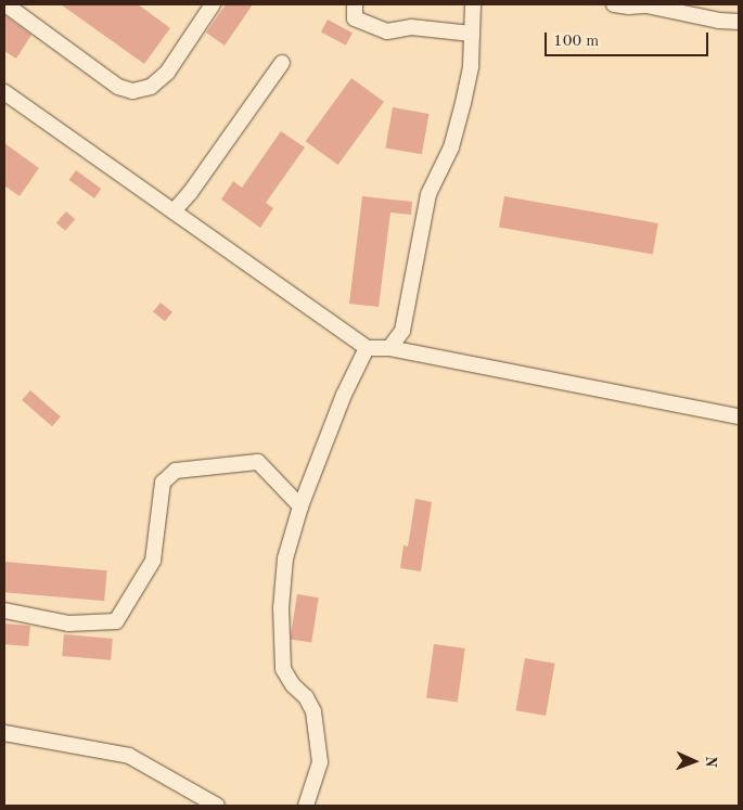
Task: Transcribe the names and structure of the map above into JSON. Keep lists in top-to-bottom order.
{
  "scale_bar": "100 m",
  "north": "right"
}
